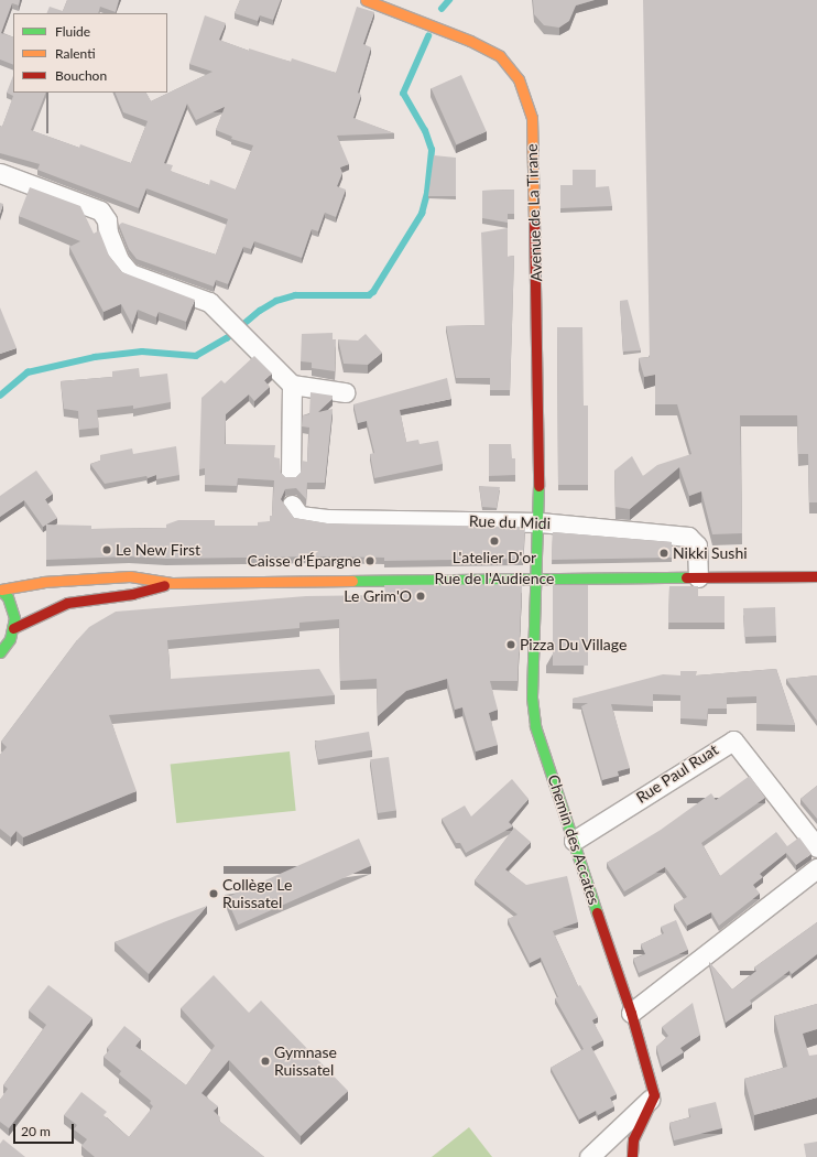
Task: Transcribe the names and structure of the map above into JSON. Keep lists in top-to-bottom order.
{
  "streets": {
    "street": [
      "Avenue de La Tirane",
      "Rue du Midi",
      "Rue de l'Audience",
      "Rue Paul Ruat",
      "Chemin des Accates"
    ]
  },
  "crossings": [
    ["Avenue de La Tirane", "Rue du Midi"],
    ["Avenue de La Tirane", "Rue de l'Audience"],
    ["Avenue de La Tirane", "Chemin des Accates"],
    ["Rue du Midi", "Rue de l'Audience"],
    ["Rue de l'Audience", "Chemin des Accates"],
    ["Rue Paul Ruat", "Chemin des Accates"]
  ],
  "places": [
    "L'atelier D'or",
    "Le New First",
    "Nikki Sushi",
    "Caisse d'Épargne",
    "Le Grim'O",
    "Pizza Du Village",
    "Collège Le Ruissatel",
    "Gymnase Ruissatel"
  ],
  "legend": ["Fluide", "Ralenti", "Bouchon"],
  "scale_bar": "20 m"
}
